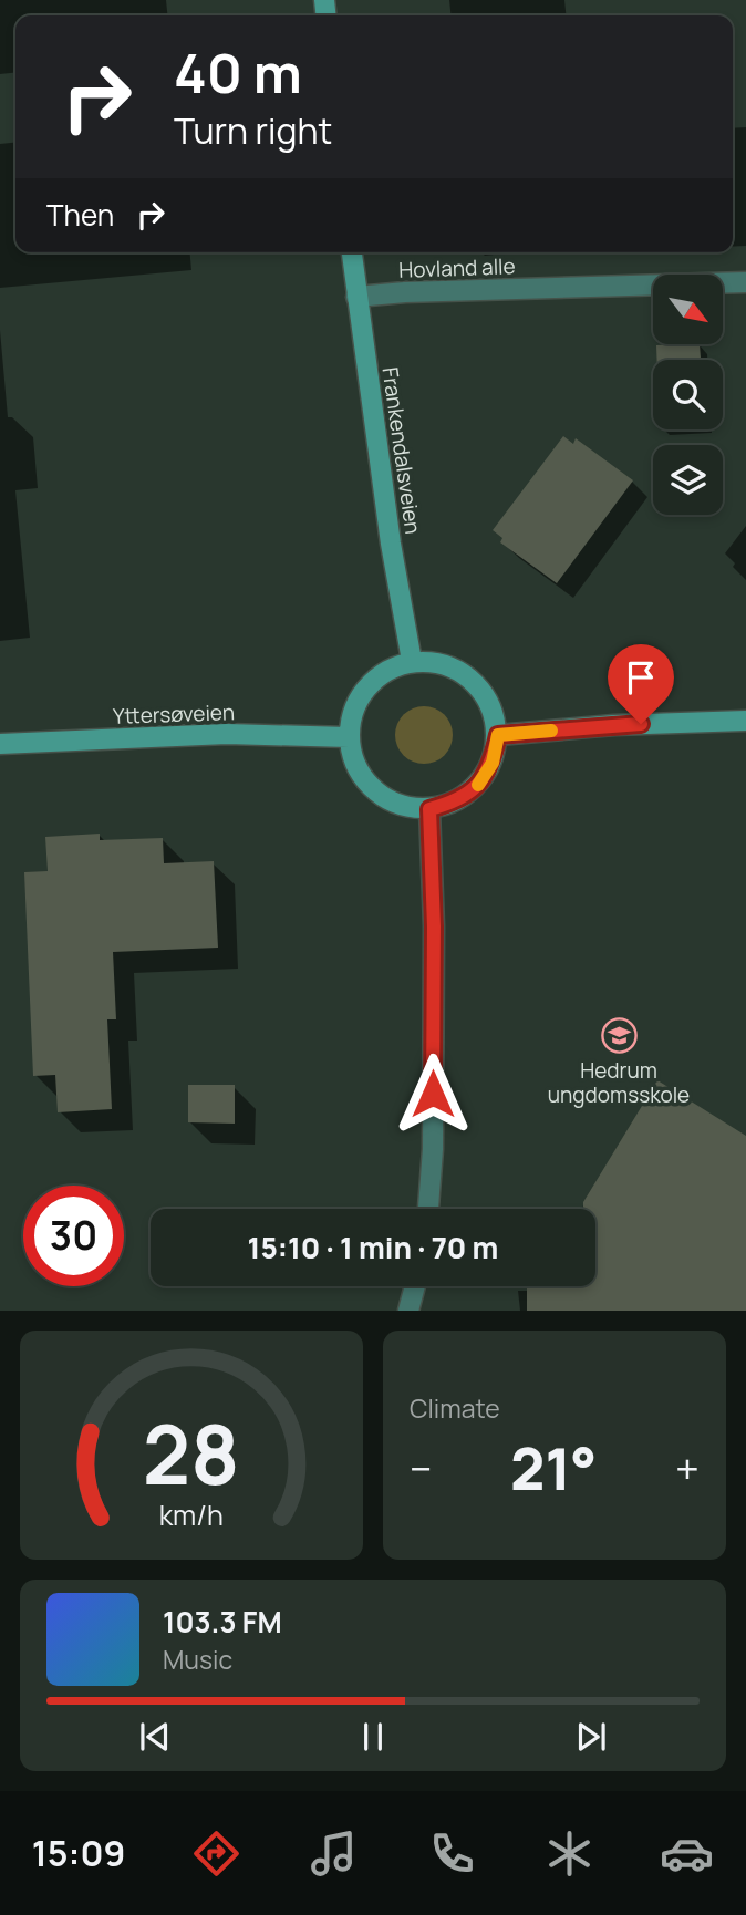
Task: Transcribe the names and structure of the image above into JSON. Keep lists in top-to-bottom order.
{
  "streets": {
    "main road": ["Frankendalsveien", "Yttersøveien"],
    "street": ["Hovland alle"]
  },
  "crossings": [
    ["Hovland alle", "Frankendalsveien"],
    ["Frankendalsveien", "Yttersøveien"]
  ],
  "places": {
    "school or university": ["Hedrum ungdomsskole"]
  },
  "north": "bottom right",
  "page": {
    "turn": ["40 m", "Turn right"],
    "then": "Then",
    "limit": "30",
    "trip": "15:10 · 1 min · 70 m",
    "tile": "Climate",
    "heat": ["−", "21°", "+"],
    "song": ["103.3 FM", "Music"],
    "tabs": "15:09",
    "gauge": ["28", "km/h"]
  }
}
